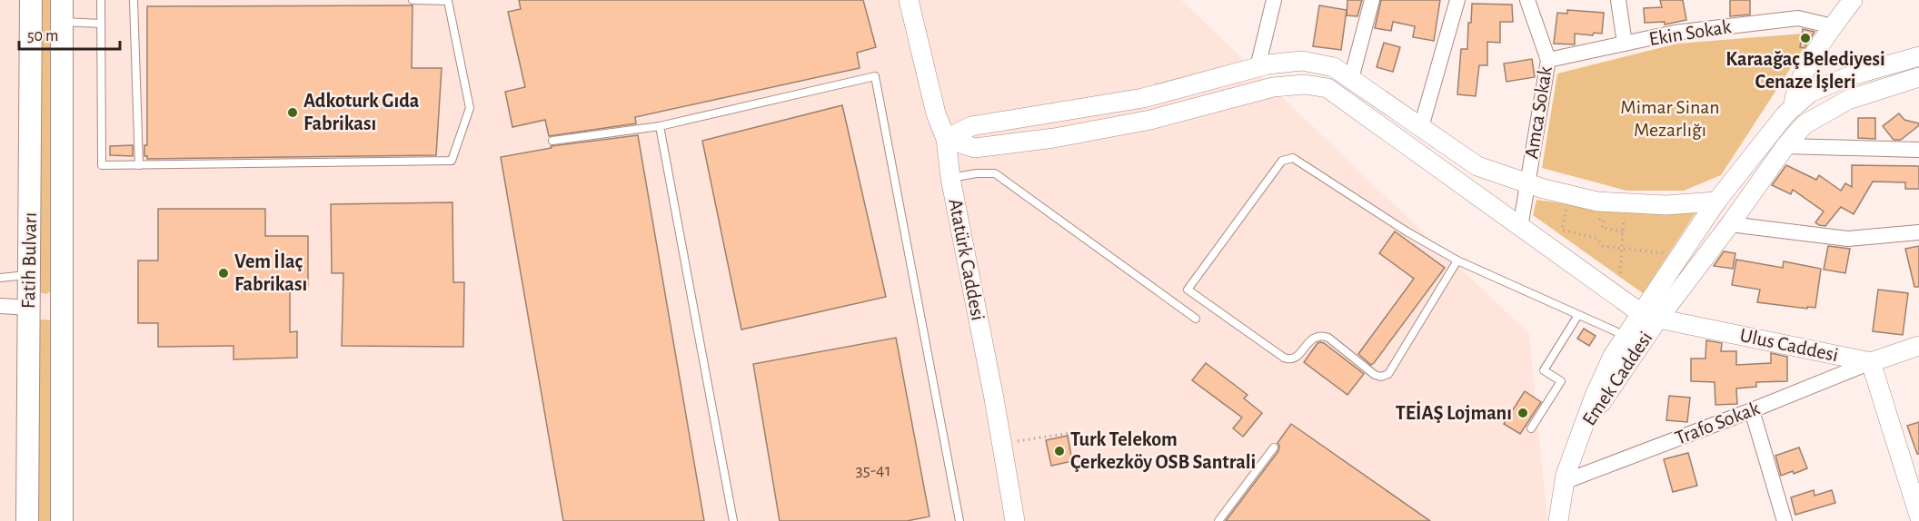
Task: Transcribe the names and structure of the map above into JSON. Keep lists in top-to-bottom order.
{
  "streets": {
    "main road": ["Fatih Bulvarı"],
    "street": [
      "Ekin Sokak",
      "Amca Sokak",
      "Atatürk Caddesi",
      "Ulus Caddesi",
      "Emek Caddesi",
      "Trafo Sokak"
    ]
  },
  "crossings": [
    ["Ekin Sokak", "Amca Sokak"],
    ["Ulus Caddesi", "Emek Caddesi"],
    ["Ulus Caddesi", "Trafo Sokak"]
  ],
  "parks": ["Mimar Sinan Mezarlığı"],
  "places": [
    "Karaağaç Belediyesi Cenaze İşleri",
    "Adkoturk Gıda Fabrikası",
    "Vem İlaç Fabrikası",
    "TEİAŞ Lojmanı",
    "Turk Telekom Çerkezköy OSB Santrali"
  ],
  "house_numbers": ["35-41"],
  "scale_bar": "50 m"
}
